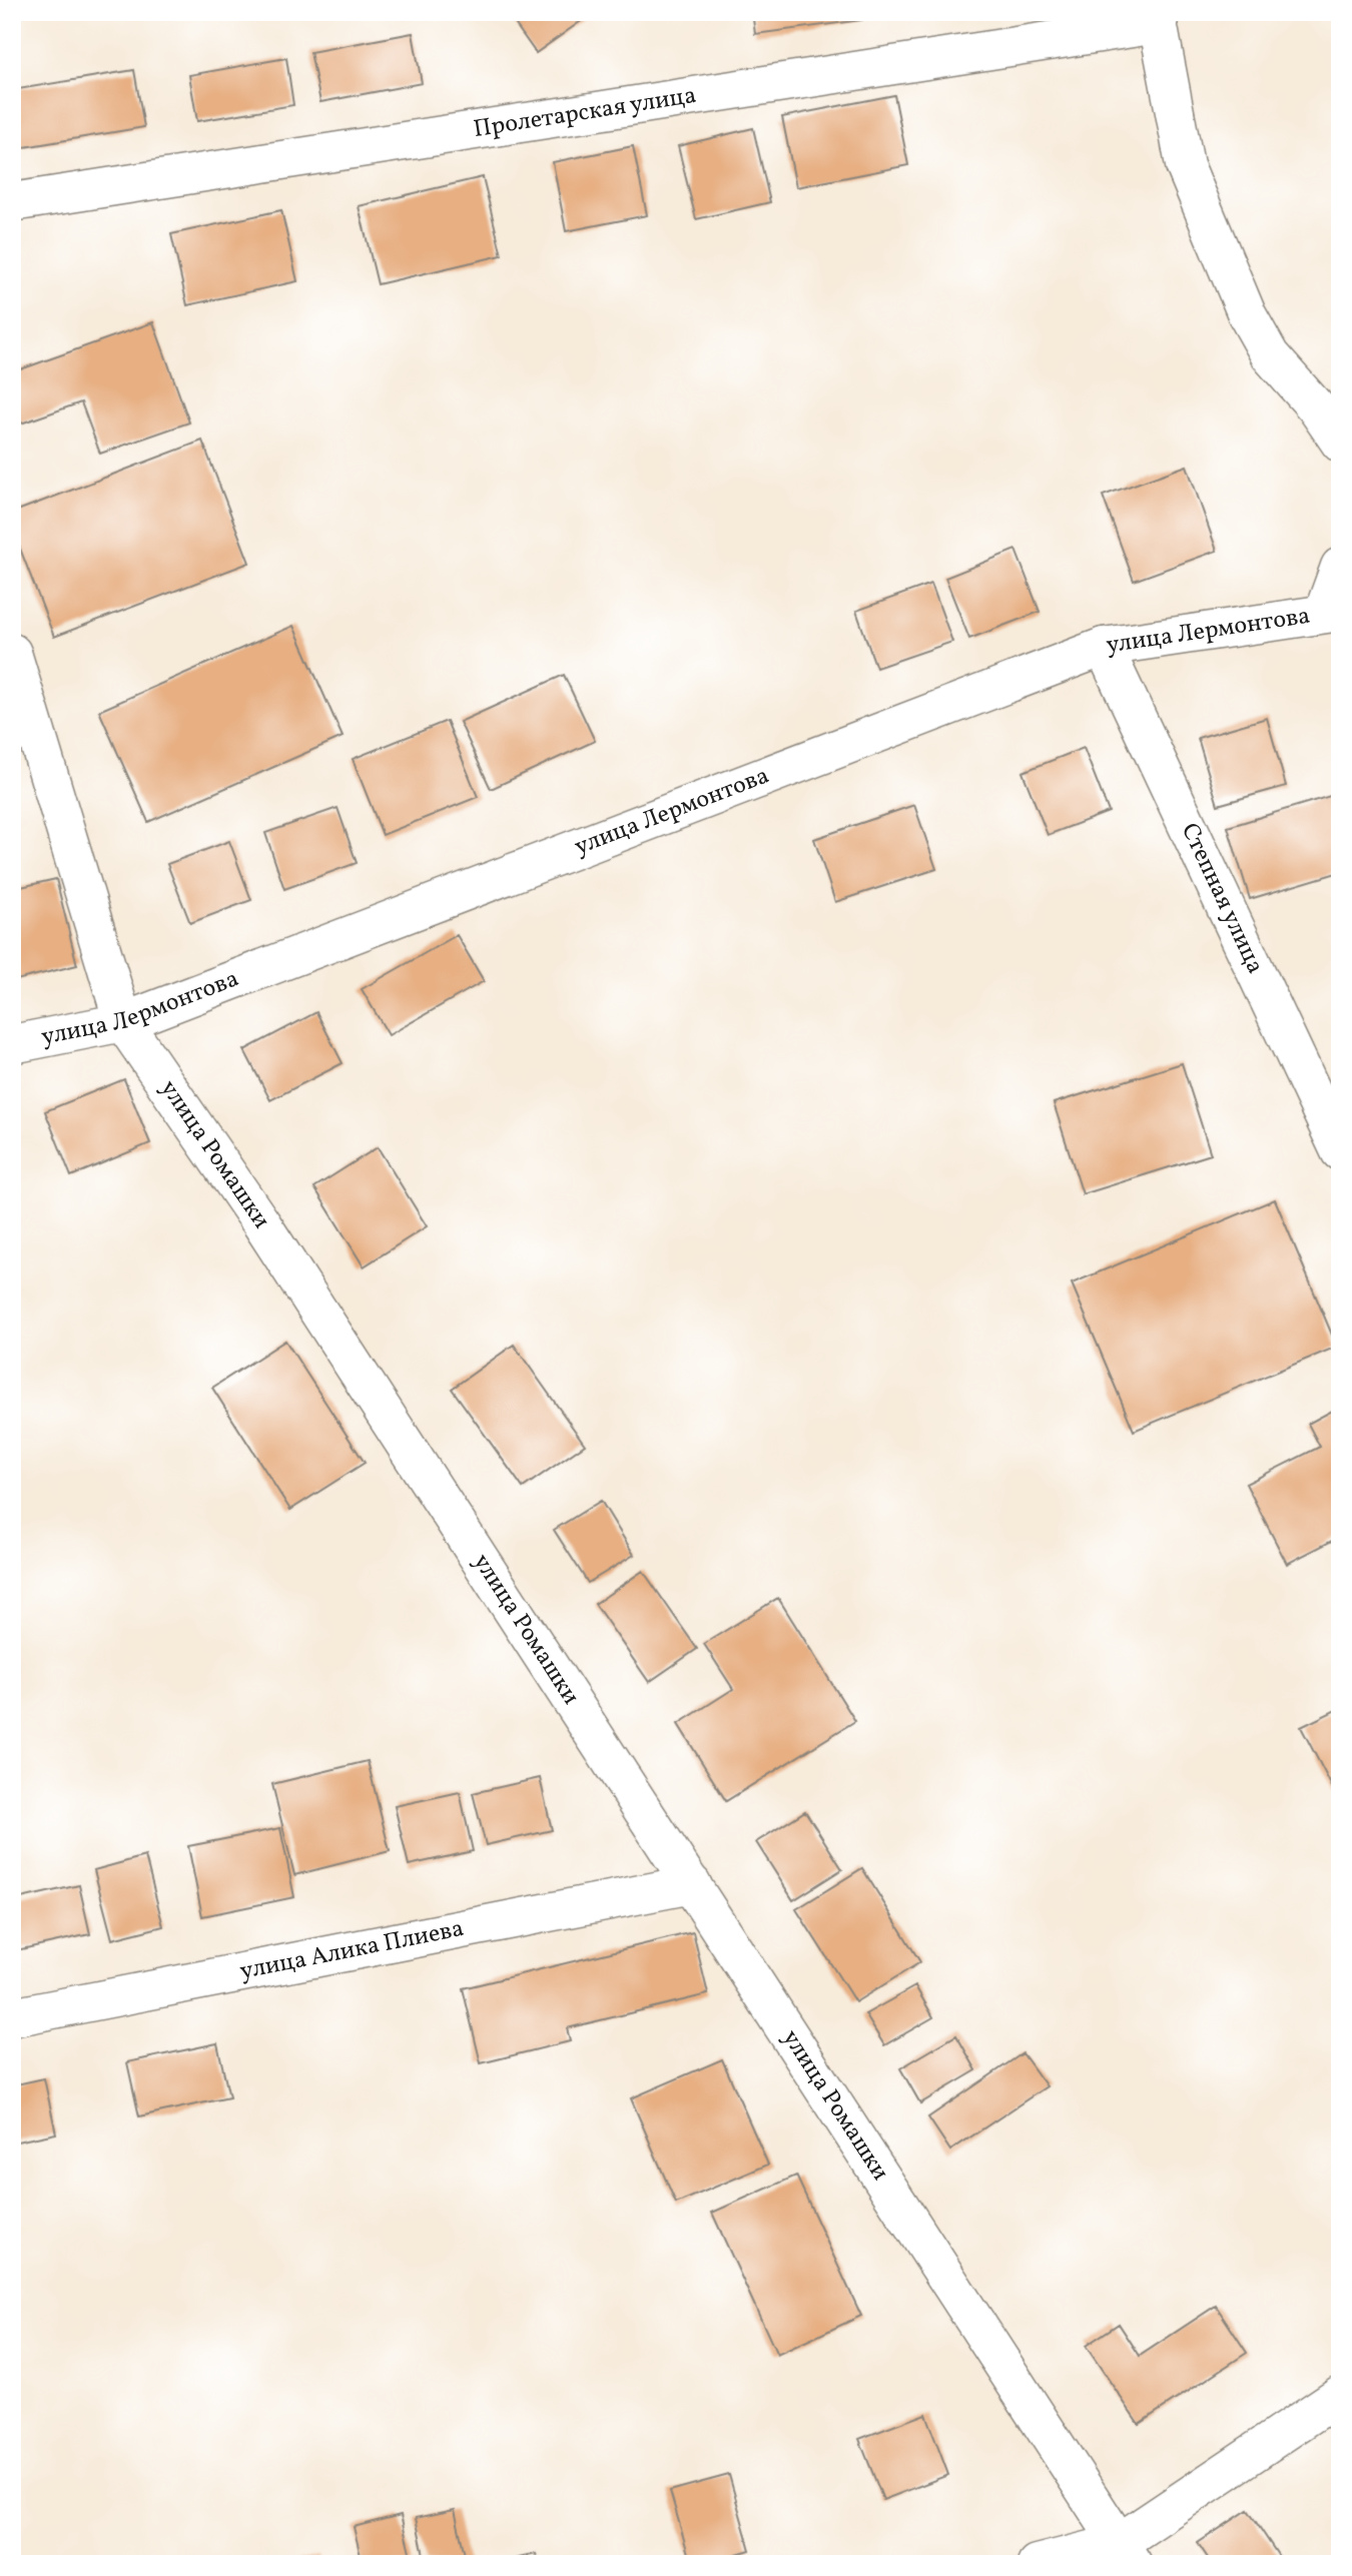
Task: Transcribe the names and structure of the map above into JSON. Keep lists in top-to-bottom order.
{
  "streets": {
    "street": [
      "Пролетарская улица",
      "улица Лермонтова",
      "Степная улица",
      "улица Ромашки",
      "улица Алика Плиева"
    ]
  },
  "crossings": [
    ["улица Лермонтова", "Степная улица"],
    ["улица Лермонтова", "улица Ромашки"],
    ["улица Ромашки", "улица Алика Плиева"]
  ]
}
